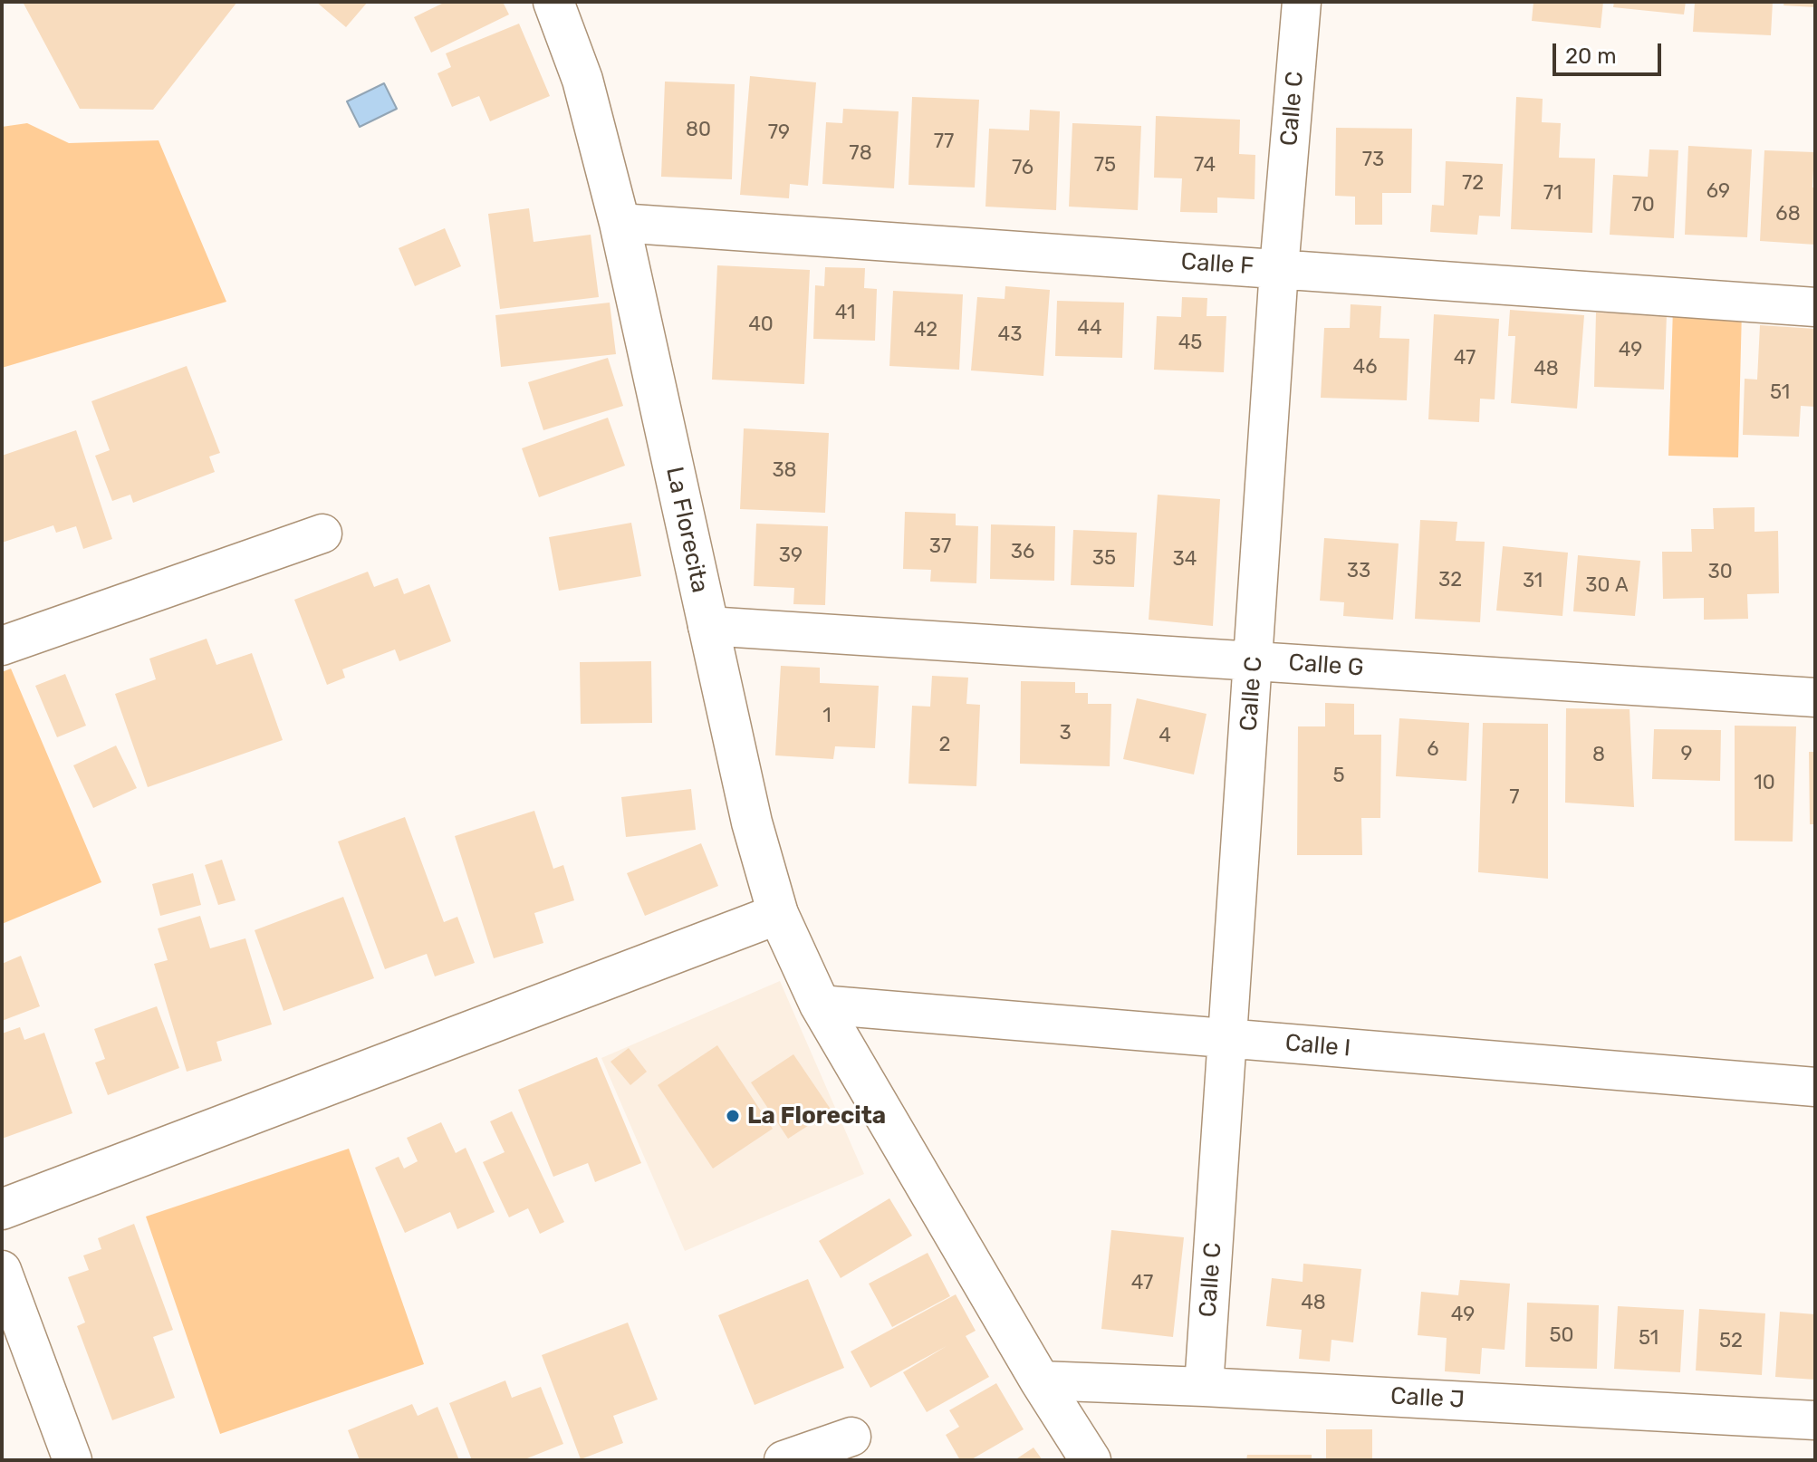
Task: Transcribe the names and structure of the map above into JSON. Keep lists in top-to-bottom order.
{
  "streets": {
    "main road": ["La Florecita"],
    "street": [
      "Calle C",
      "Calle F",
      "Calle G",
      "Calle I",
      "Calle J"
    ]
  },
  "crossings": [
    ["Calle C", "Calle F"],
    ["Calle C", "Calle G"],
    ["Calle C", "Calle I"],
    ["Calle C", "Calle J"],
    ["Calle F", "La Florecita"],
    ["La Florecita", "Calle G"],
    ["La Florecita", "Calle I"],
    ["La Florecita", "Calle J"]
  ],
  "places": ["La Florecita"],
  "house_numbers": [
    "80",
    "79",
    "77",
    "78",
    "73",
    "75",
    "74",
    "76",
    "72",
    "69",
    "71",
    "70",
    "68",
    "41",
    "40",
    "44",
    "42",
    "43",
    "45",
    "49",
    "47",
    "46",
    "48",
    "51",
    "38",
    "37",
    "36",
    "39",
    "35",
    "34",
    "33",
    "30",
    "32",
    "31",
    "30 A",
    "1",
    "3",
    "4",
    "2",
    "6",
    "9",
    "8",
    "5",
    "10",
    "7",
    "47",
    "48",
    "49",
    "50",
    "51",
    "52"
  ],
  "scale_bar": "20 m"
}
